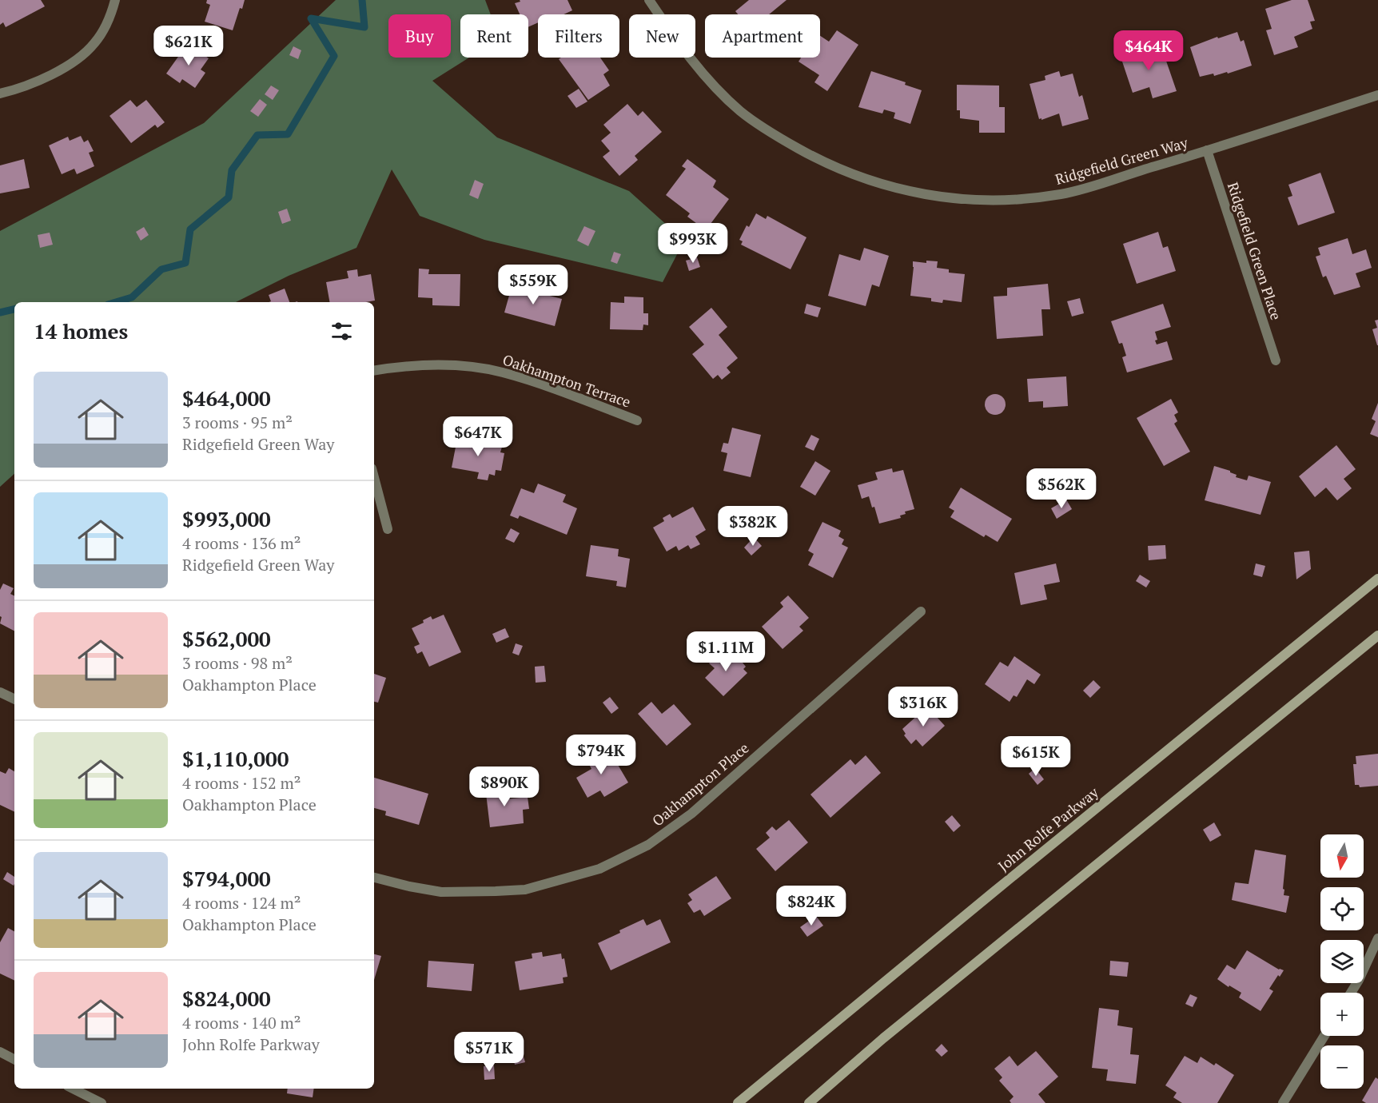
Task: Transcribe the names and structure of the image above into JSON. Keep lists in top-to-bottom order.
{
  "streets": {
    "main road": ["John Rolfe Parkway"],
    "street": [
      "Ridgefield Green Way",
      "Ridgefield Green Place",
      "Oakhampton Terrace",
      "Oakhampton Place"
    ]
  },
  "crossings": [
    ["Ridgefield Green Way", "Ridgefield Green Place"]
  ],
  "north": "bottom",
  "page": {
    "chip": [
      "Buy",
      "Rent",
      "Filters",
      "New",
      "Apartment"
    ],
    "price": [
      "$621K",
      "$464K",
      "$993K",
      "$559K",
      "$647K",
      "$562K",
      "$382K",
      "$1.11M",
      "$316K",
      "$794K",
      "$615K",
      "$890K",
      "$824K",
      "$571K"
    ],
    "heading": "14 homes",
    "list": [
      {
        "name": "$464,000",
        "note": "3 rooms · 95 m² · Ridgefield Green Way"
      },
      {
        "name": "$993,000",
        "note": "4 rooms · 136 m² · Ridgefield Green Way"
      },
      {
        "name": "$562,000",
        "note": "3 rooms · 98 m² · Oakhampton Place"
      },
      {
        "name": "$1,110,000",
        "note": "4 rooms · 152 m² · Oakhampton Place"
      },
      {
        "name": "$794,000",
        "note": "4 rooms · 124 m² · Oakhampton Place"
      },
      {
        "name": "$824,000",
        "note": "4 rooms · 140 m² · John Rolfe Parkway"
      }
    ],
    "map_buttons": ["+", "−"]
  }
}
